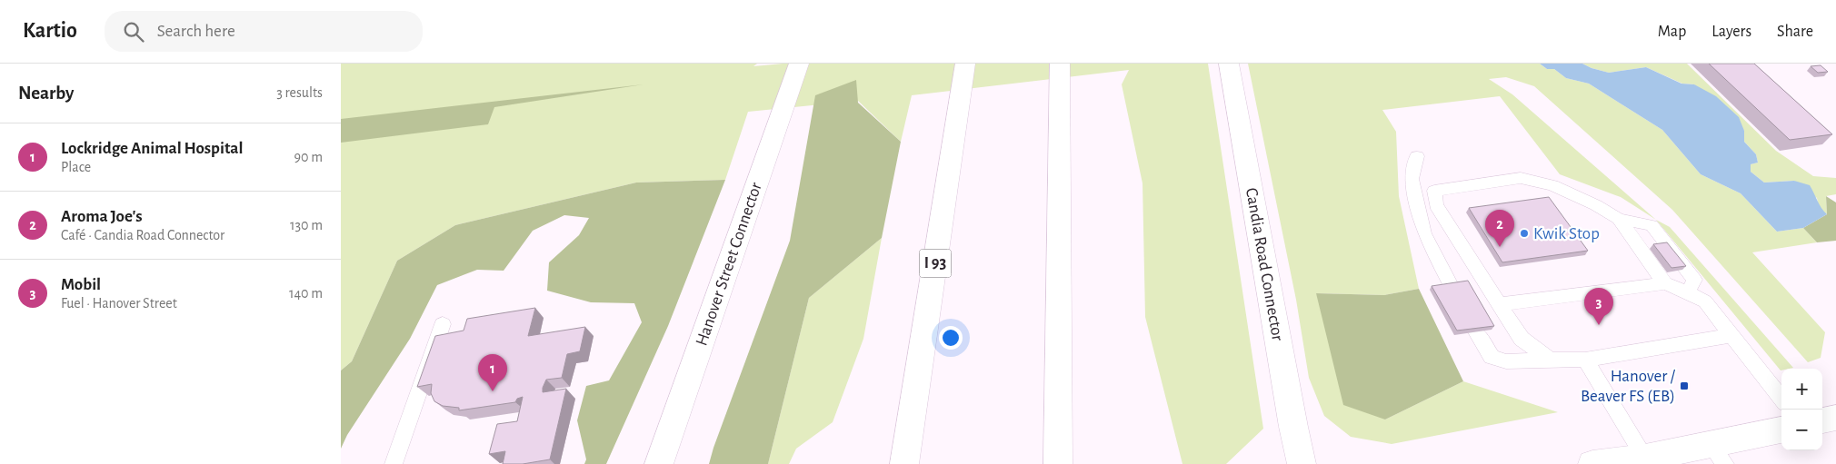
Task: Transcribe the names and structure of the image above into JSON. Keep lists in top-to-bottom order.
{
  "streets": {
    "main road": ["I 93", "Hanover Street Connector", "Candia Road Connector"]
  },
  "places": {
    "other": ["Kwik Stop"],
    "transit": ["Hanover / Beaver FS (EB)"]
  },
  "page": {
    "header": "Kartio",
    "search": "Search here",
    "nav": ["Map", "Layers", "Share"],
    "heading": ["Nearby", "3 results"],
    "list": [
      {
        "mark": "1",
        "name": "Lockridge Animal Hospital",
        "note": "Place",
        "value": "90 m"
      },
      {
        "mark": "2",
        "name": "Aroma Joe's",
        "note": "Café · Candia Road Connector",
        "value": "130 m"
      },
      {
        "mark": "3",
        "name": "Mobil",
        "note": "Fuel · Hanover Street",
        "value": "140 m"
      }
    ],
    "pins": ["2", "3", "1"],
    "map_buttons": ["+", "−"]
  }
}
